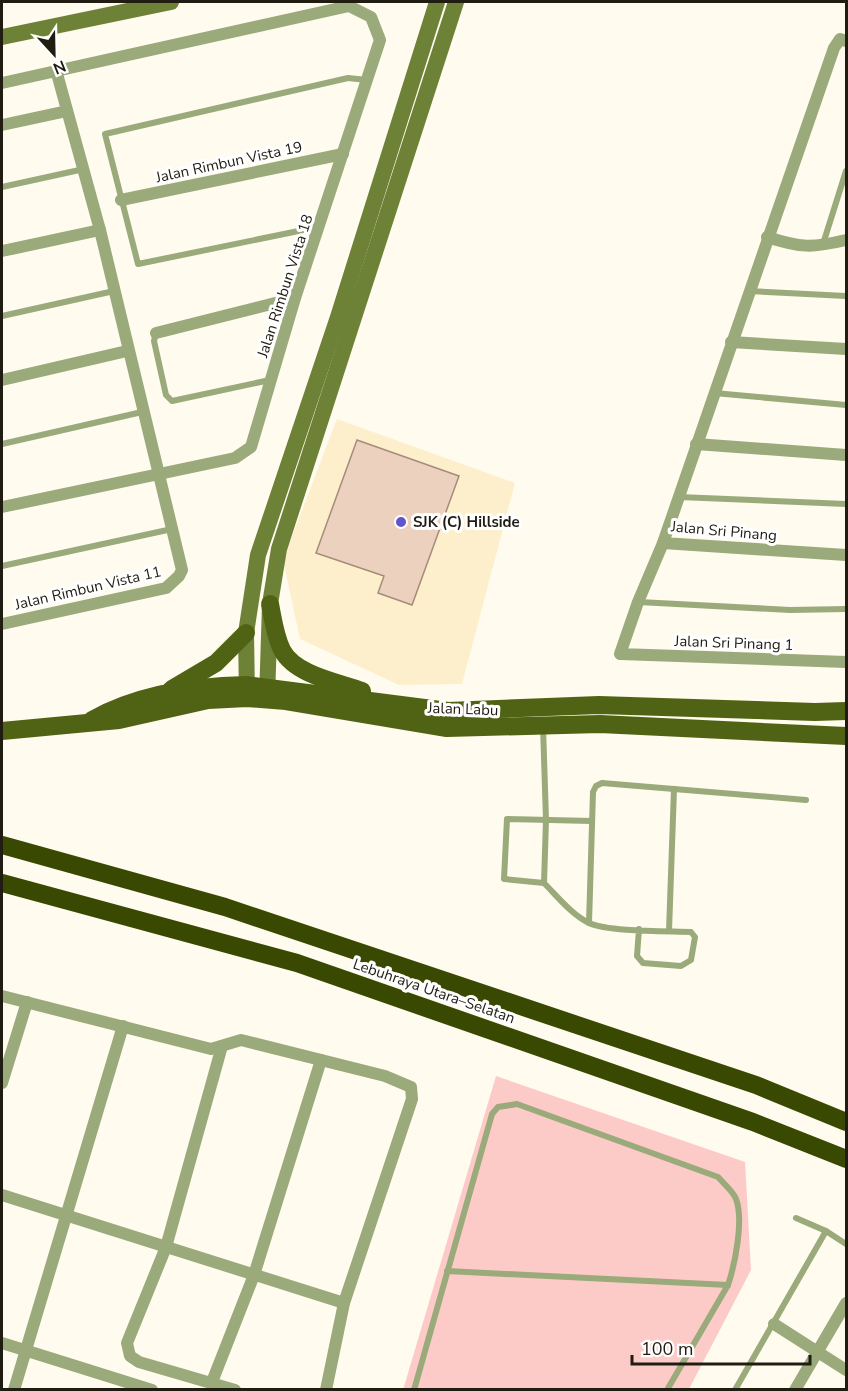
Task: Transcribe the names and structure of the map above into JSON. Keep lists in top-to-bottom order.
{
  "streets": {
    "highway": ["Lebuhraya Utara–Selatan"],
    "main road": ["Jalan Labu"],
    "street": [
      "Jalan Rimbun Vista 19",
      "Jalan Rimbun Vista 18",
      "Jalan Sri Pinang",
      "Jalan Rimbun Vista 11",
      "Jalan Sri Pinang 1"
    ]
  },
  "crossings": [
    ["Jalan Rimbun Vista 19", "Jalan Rimbun Vista 18"]
  ],
  "places": ["SJK (C) Hillside"],
  "scale_bar": "100 m",
  "north": "bottom"
}
